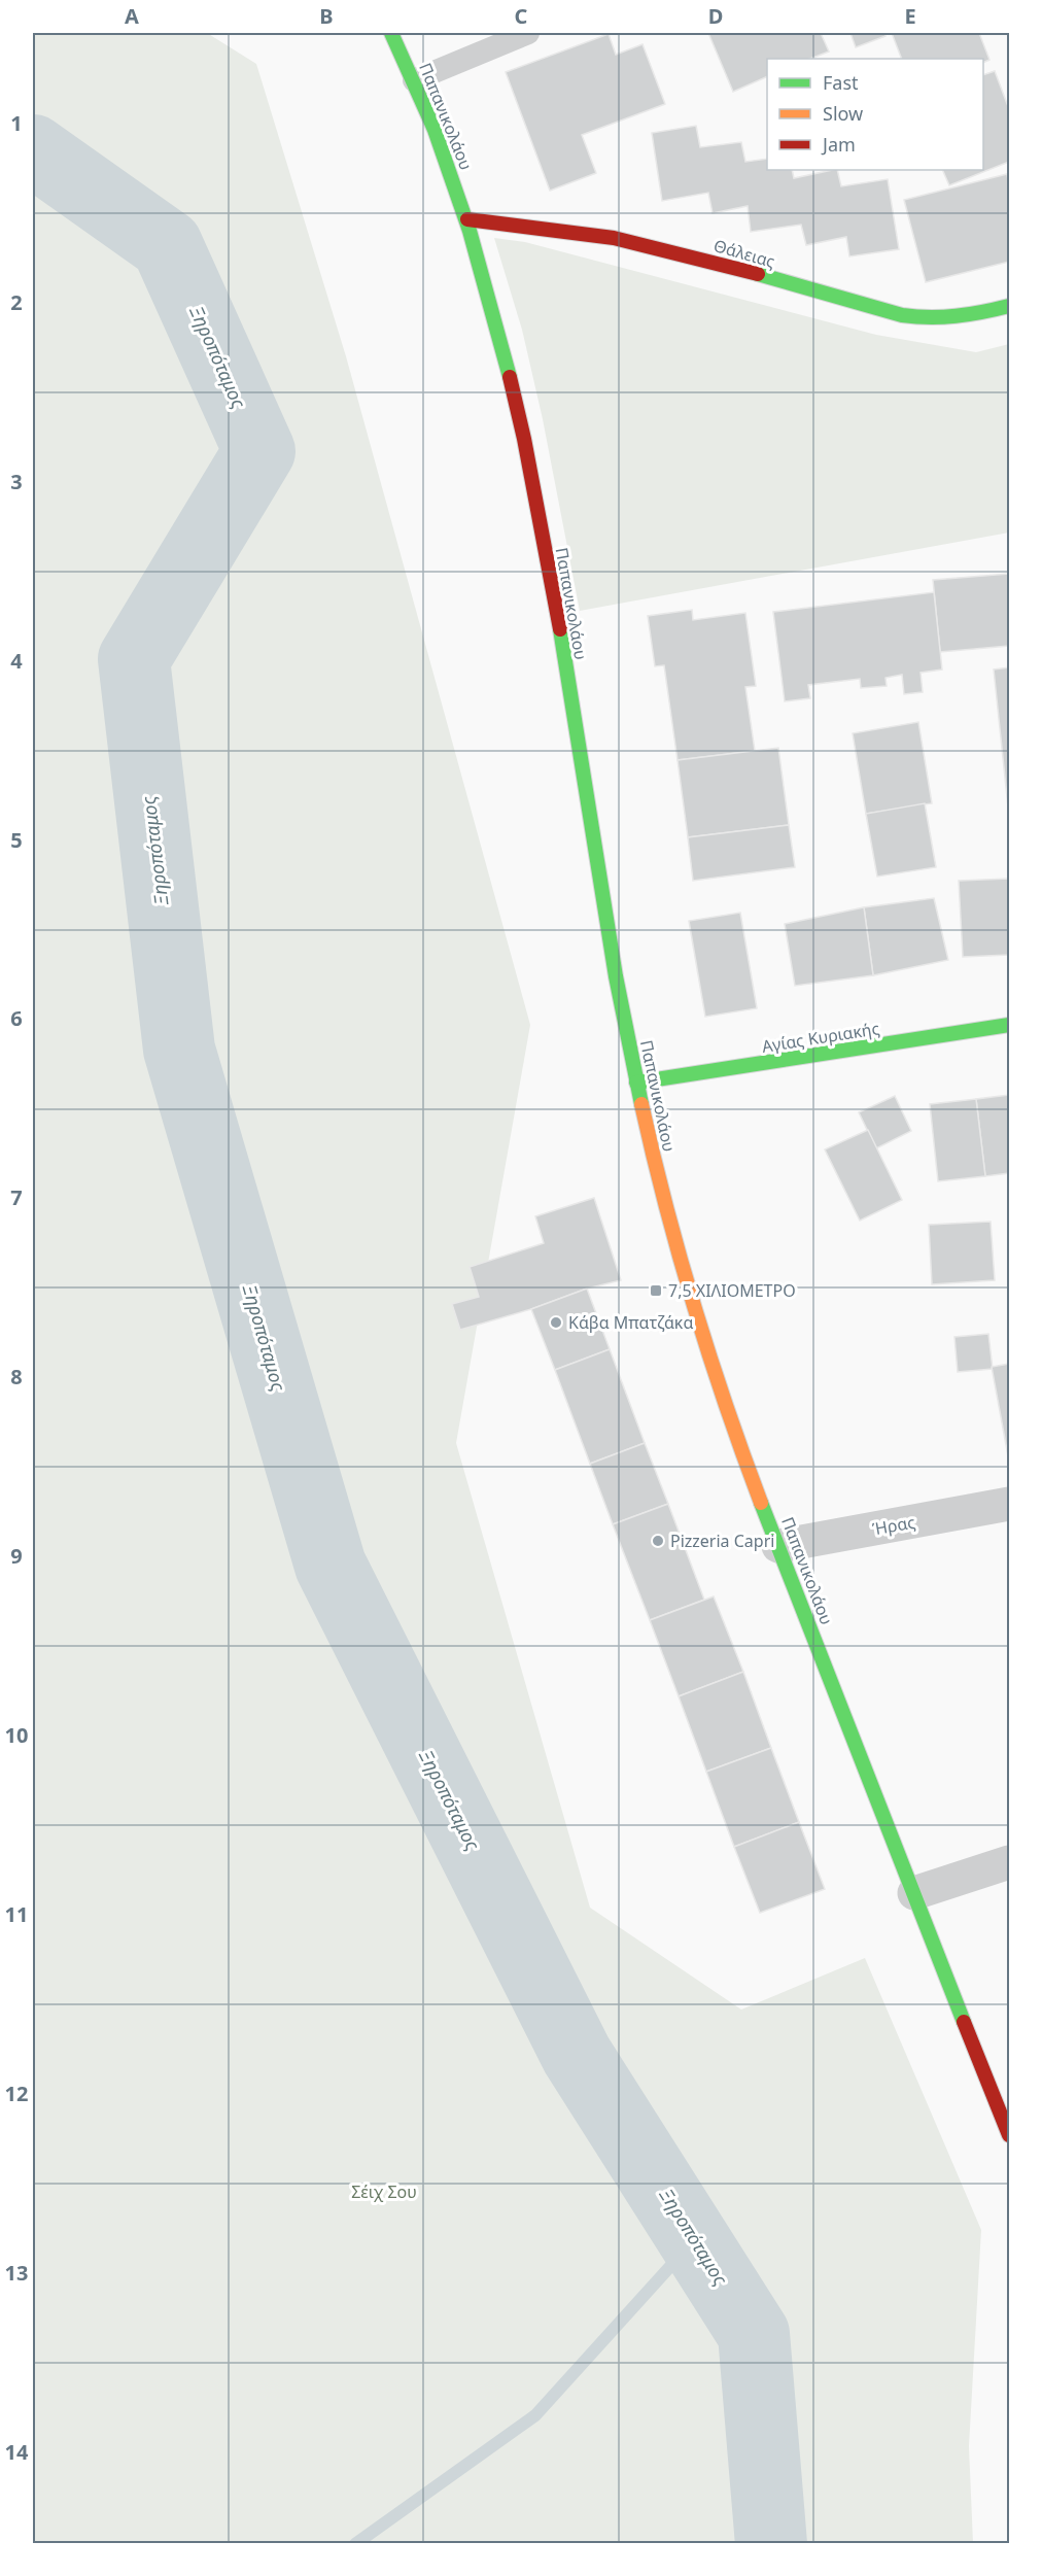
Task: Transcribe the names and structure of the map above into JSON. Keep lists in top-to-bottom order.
{
  "streets": {
    "main road": ["Παπανικολάου", "Θάλειας", "Αγίας Κυριακής"],
    "street": ["Ήρας"]
  },
  "crossings": [
    ["Παπανικολάου", "Θάλειας"],
    ["Παπανικολάου", "Αγίας Κυριακής"],
    ["Παπανικολάου", "Ήρας"]
  ],
  "water": ["Ξηροπόταμος"],
  "parks": ["Σέιχ Σου"],
  "places": {
    "transit": ["7,5 ΧΙΛΙΟΜΕΤΡΟ"],
    "other": ["Κάβα Μπατζάκα", "Pizzeria Capri"]
  },
  "legend": ["Fast", "Slow", "Jam"],
  "grid": {
    "columns": [
      "A",
      "B",
      "C",
      "D",
      "E"
    ],
    "rows": [
      "1",
      "2",
      "3",
      "4",
      "5",
      "6",
      "7",
      "8",
      "9",
      "10",
      "11",
      "12",
      "13",
      "14"
    ]
  }
}
